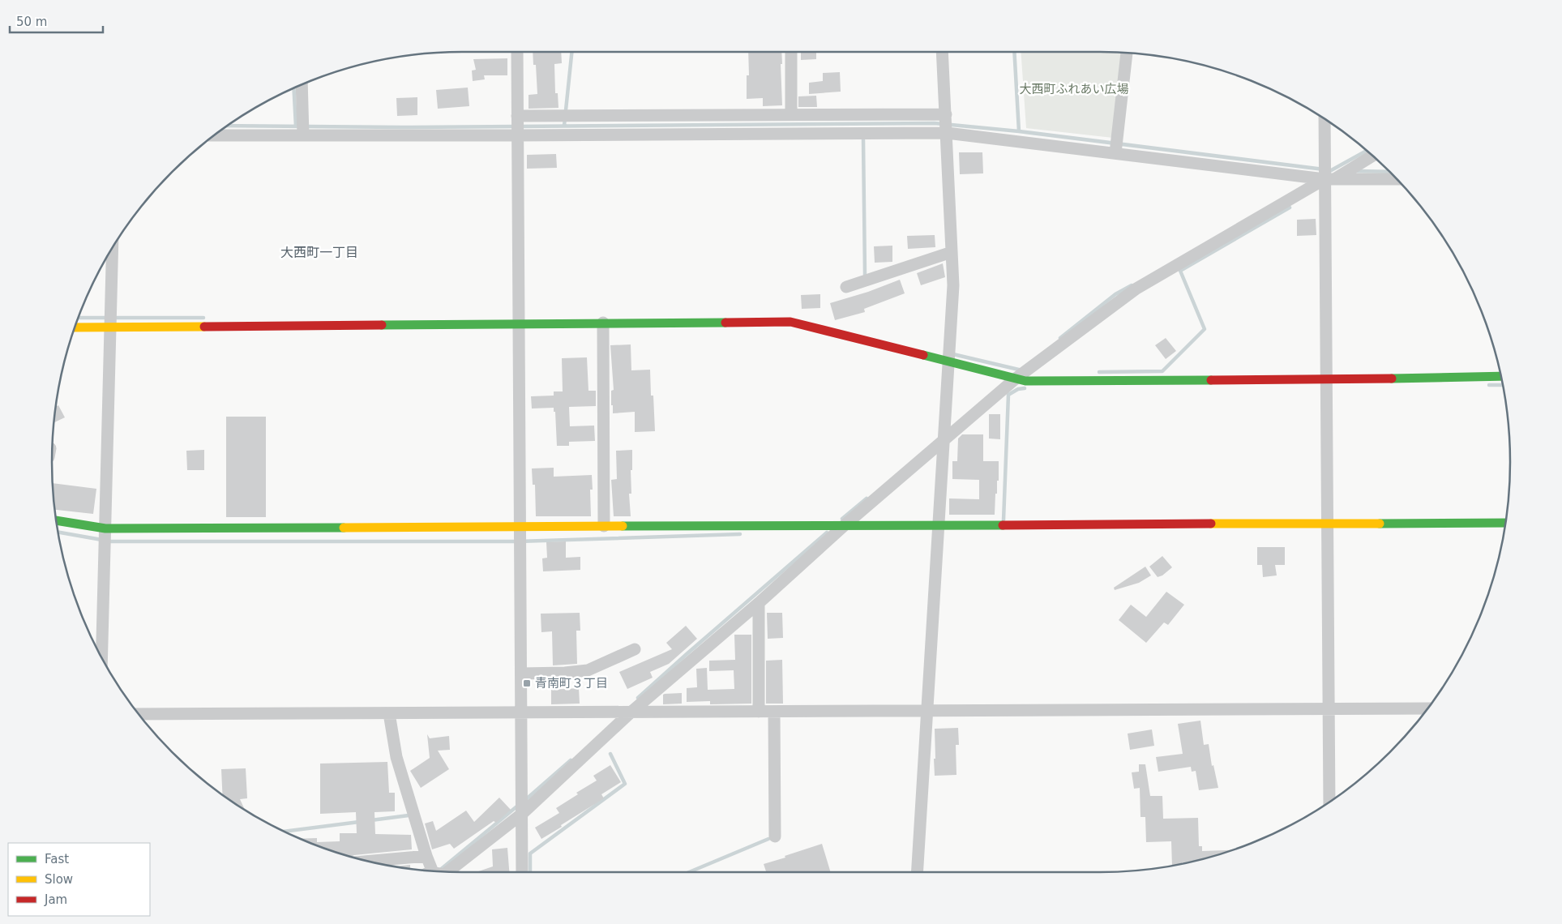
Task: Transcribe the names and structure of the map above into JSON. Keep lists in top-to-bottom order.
{
  "districts": ["大西町一丁目"],
  "parks": ["大西町ふれあい広場"],
  "places": {
    "transit": ["青南町３丁目"]
  },
  "legend": ["Fast", "Slow", "Jam"],
  "scale_bar": "50 m"
}
